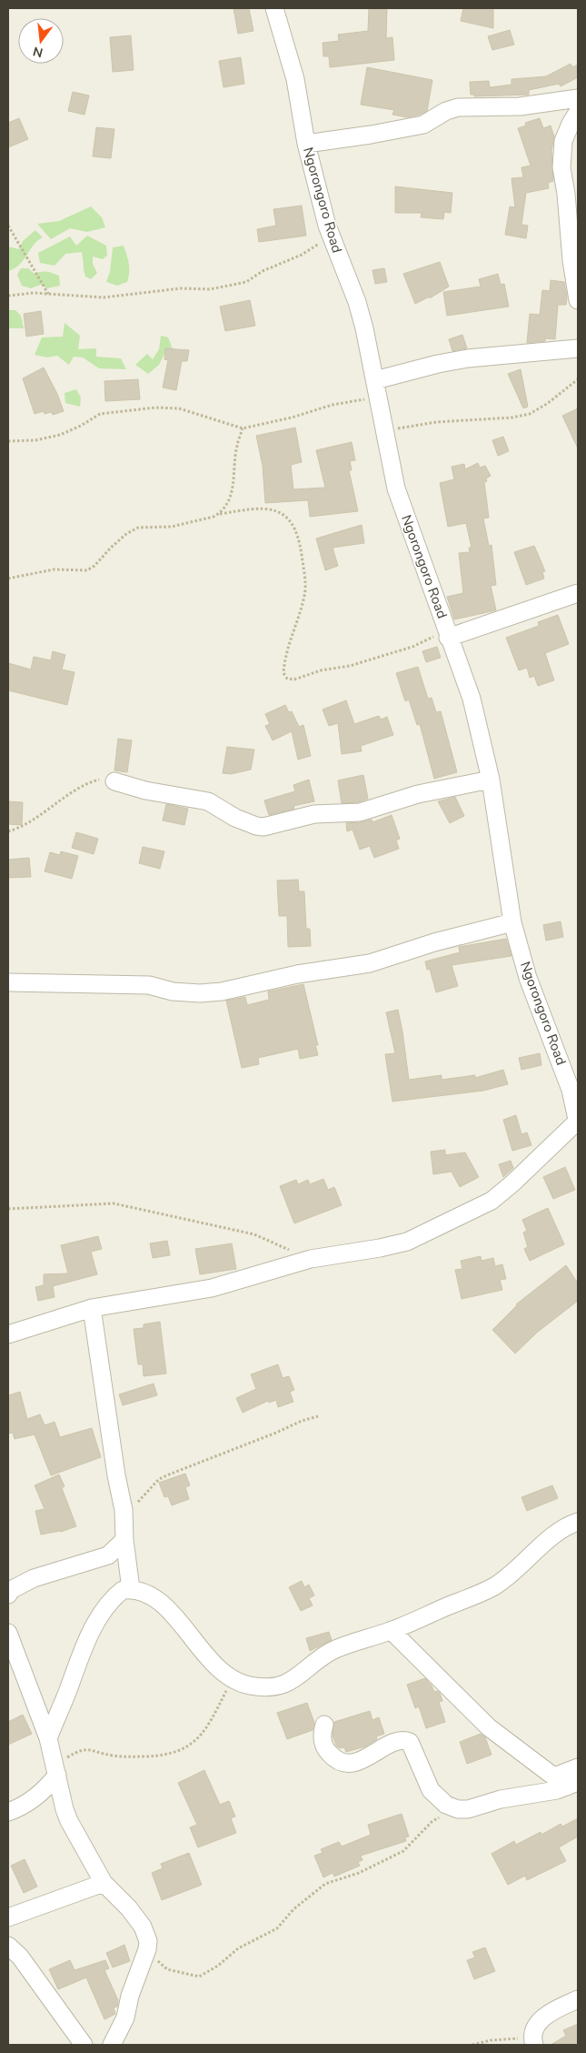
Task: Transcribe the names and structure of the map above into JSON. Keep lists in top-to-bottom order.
{
  "streets": {
    "street": ["Ngorongoro Road"]
  },
  "north": "bottom"
}
